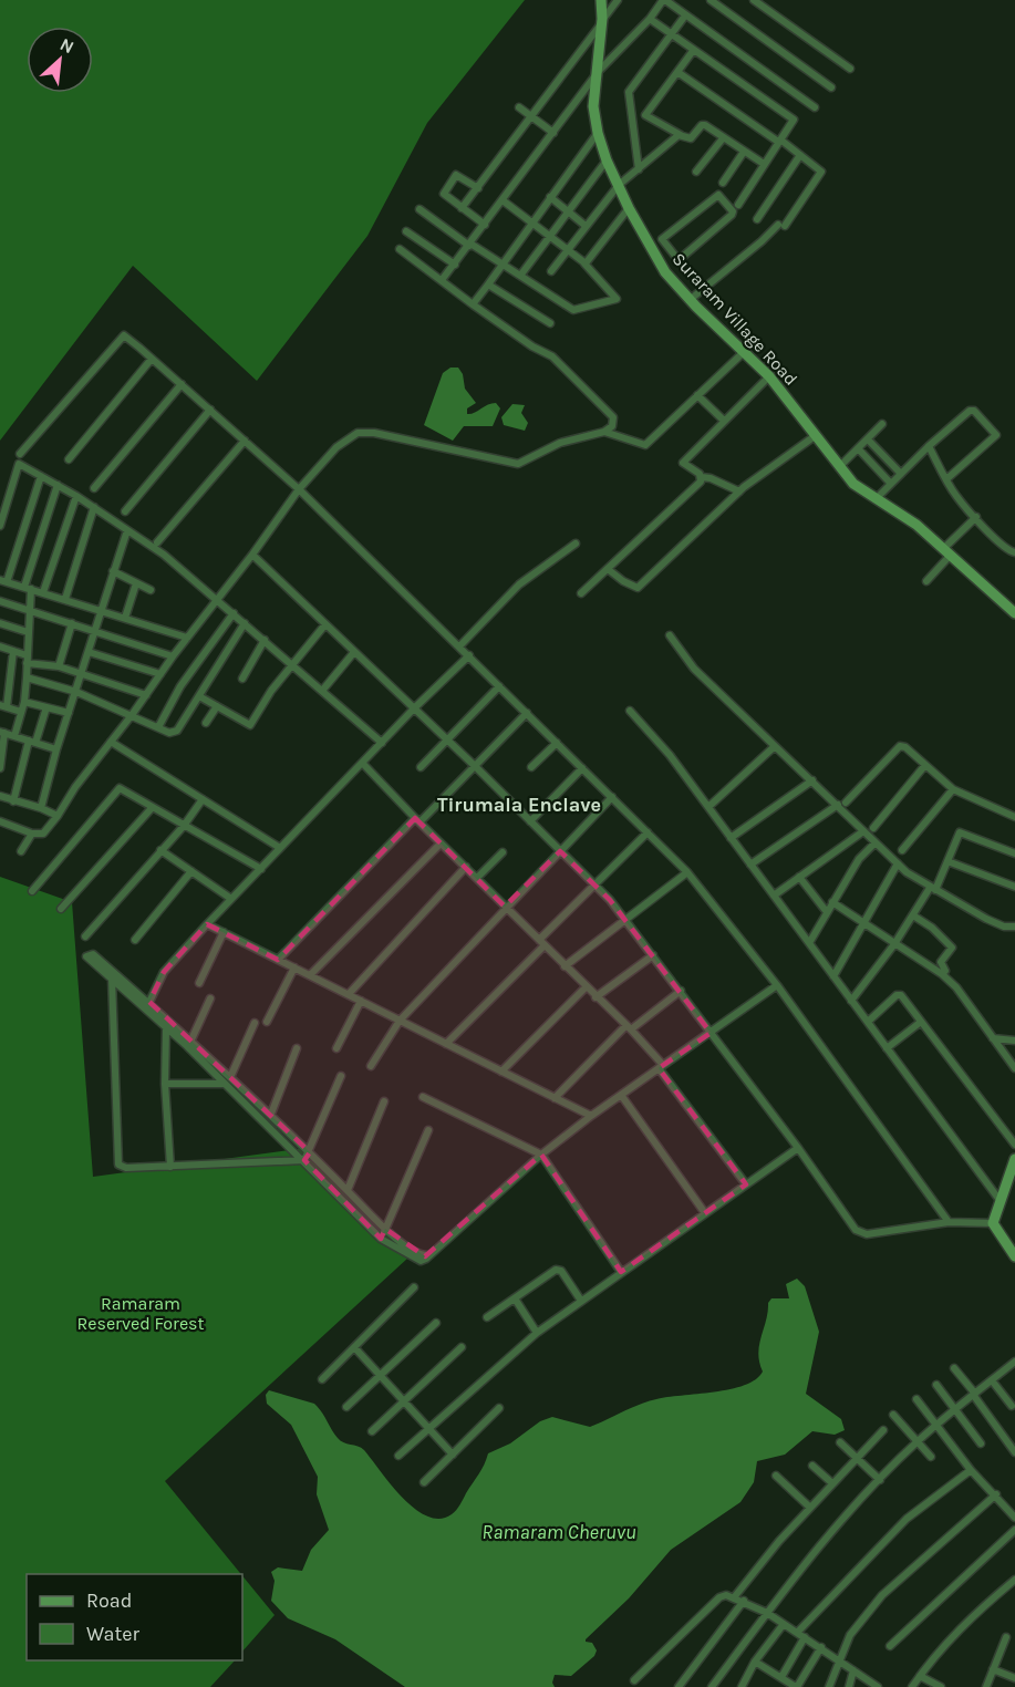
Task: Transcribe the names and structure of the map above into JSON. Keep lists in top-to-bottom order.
{
  "streets": {
    "main road": ["Suraram Village Road"]
  },
  "districts": ["Tirumala Enclave"],
  "water": ["Ramaram Cheruvu"],
  "parks": ["Ramaram Reserved Forest"],
  "legend": ["Road", "Water"],
  "north": "top right"
}
